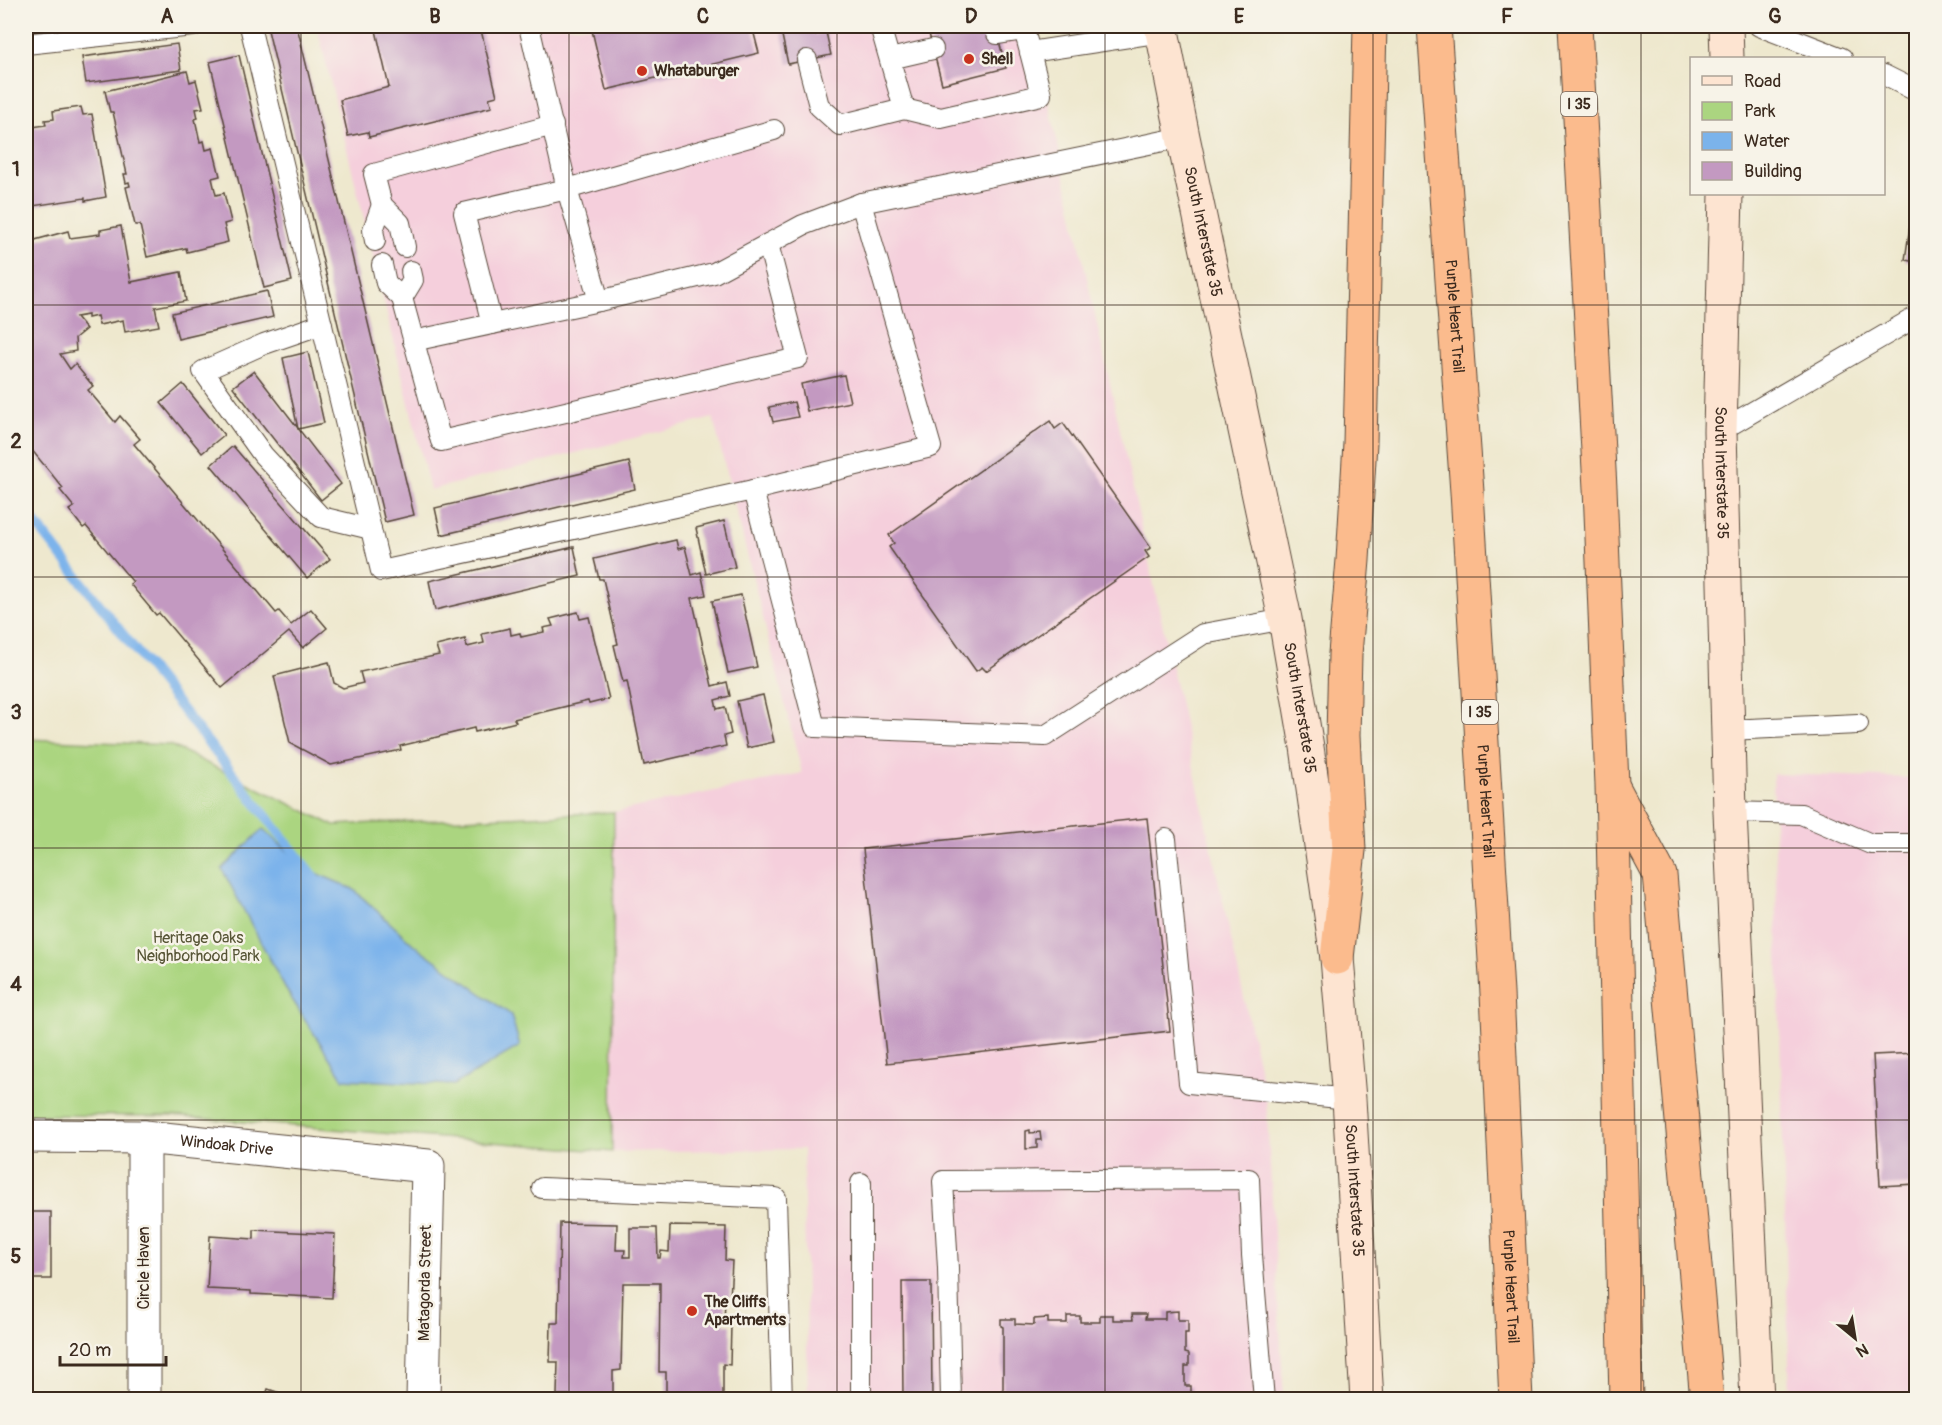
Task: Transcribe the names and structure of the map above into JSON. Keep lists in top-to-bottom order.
{
  "streets": {
    "highway": ["I 35", "Purple Heart Trail"],
    "main road": ["South Interstate 35"],
    "street": ["Windoak Drive", "Circle Haven", "Matagorda Street"]
  },
  "crossings": [
    ["Windoak Drive", "Circle Haven"],
    ["Windoak Drive", "Matagorda Street"]
  ],
  "parks": ["Heritage Oaks Neighborhood Park"],
  "places": ["Shell", "Whataburger", "The Cliffs Apartments"],
  "legend": [
    "Road",
    "Park",
    "Water",
    "Building"
  ],
  "scale_bar": "20 m",
  "north": "bottom right",
  "grid": {
    "columns": [
      "A",
      "B",
      "C",
      "D",
      "E",
      "F",
      "G"
    ],
    "rows": [
      "1",
      "2",
      "3",
      "4",
      "5"
    ]
  }
}
